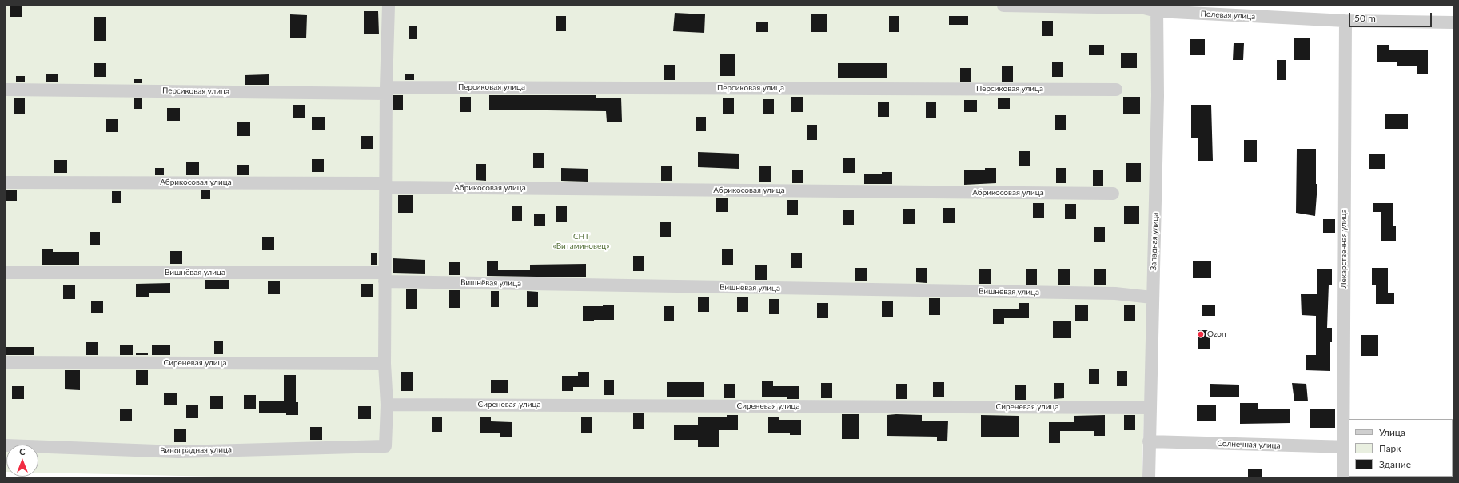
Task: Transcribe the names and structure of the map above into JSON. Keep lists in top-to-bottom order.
{
  "streets": {
    "street": [
      "Полевая улица",
      "Персиковая улица",
      "Абрикосовая улица",
      "Западная улица",
      "Лекарственная улица",
      "Вишнёвая улица",
      "Сиреневая улица",
      "Солнечная улица",
      "Виноградная улица"
    ]
  },
  "crossings": [
    ["Полевая улица", "Западная улица"],
    ["Полевая улица", "Лекарственная улица"],
    ["Западная улица", "Вишнёвая улица"],
    ["Западная улица", "Сиреневая улица"],
    ["Западная улица", "Солнечная улица"],
    ["Лекарственная улица", "Солнечная улица"],
    ["Сиреневая улица", "Виноградная улица"]
  ],
  "parks": ["СНТ «Витаминовец»"],
  "places": ["Ozon"],
  "legend": ["Улица", "Парк", "Здание"],
  "scale_bar": "50 m",
  "north": "top"
}
